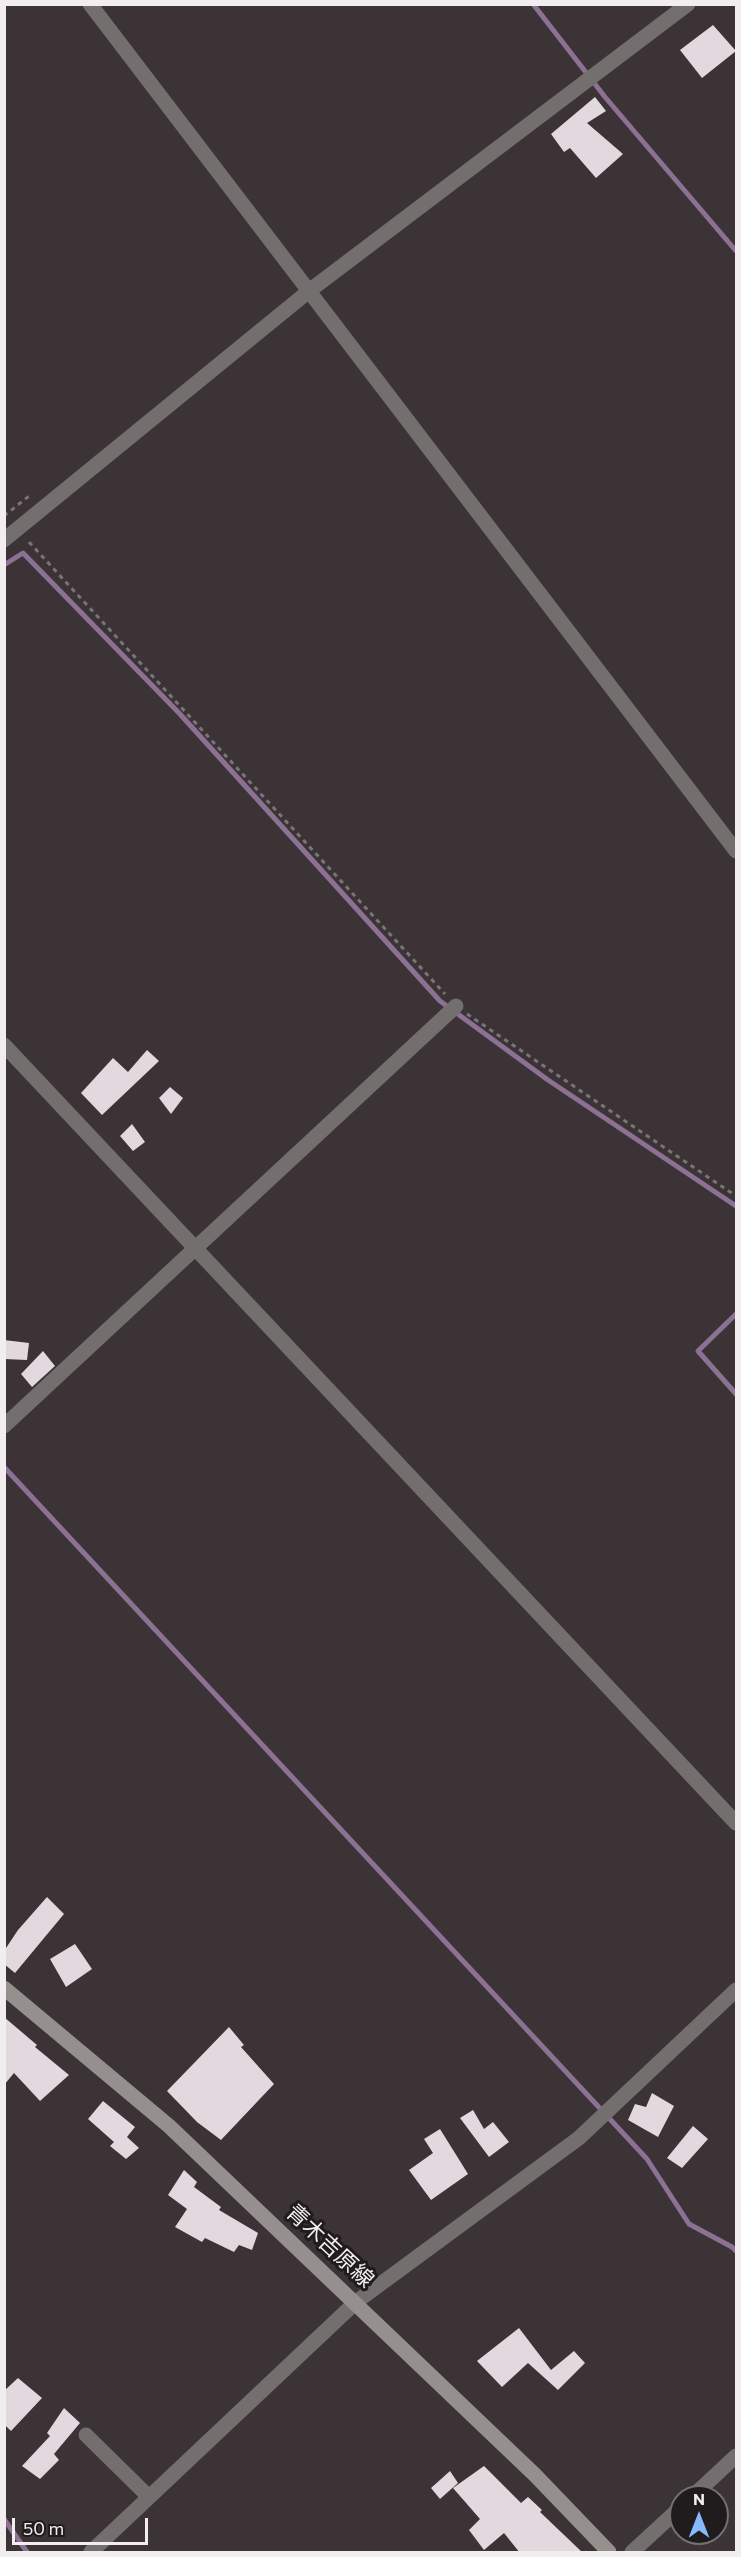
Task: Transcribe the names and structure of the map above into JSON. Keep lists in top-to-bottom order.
{
  "streets": {
    "main road": ["青木吉原線"]
  },
  "scale_bar": "50 m",
  "north": "top"
}
